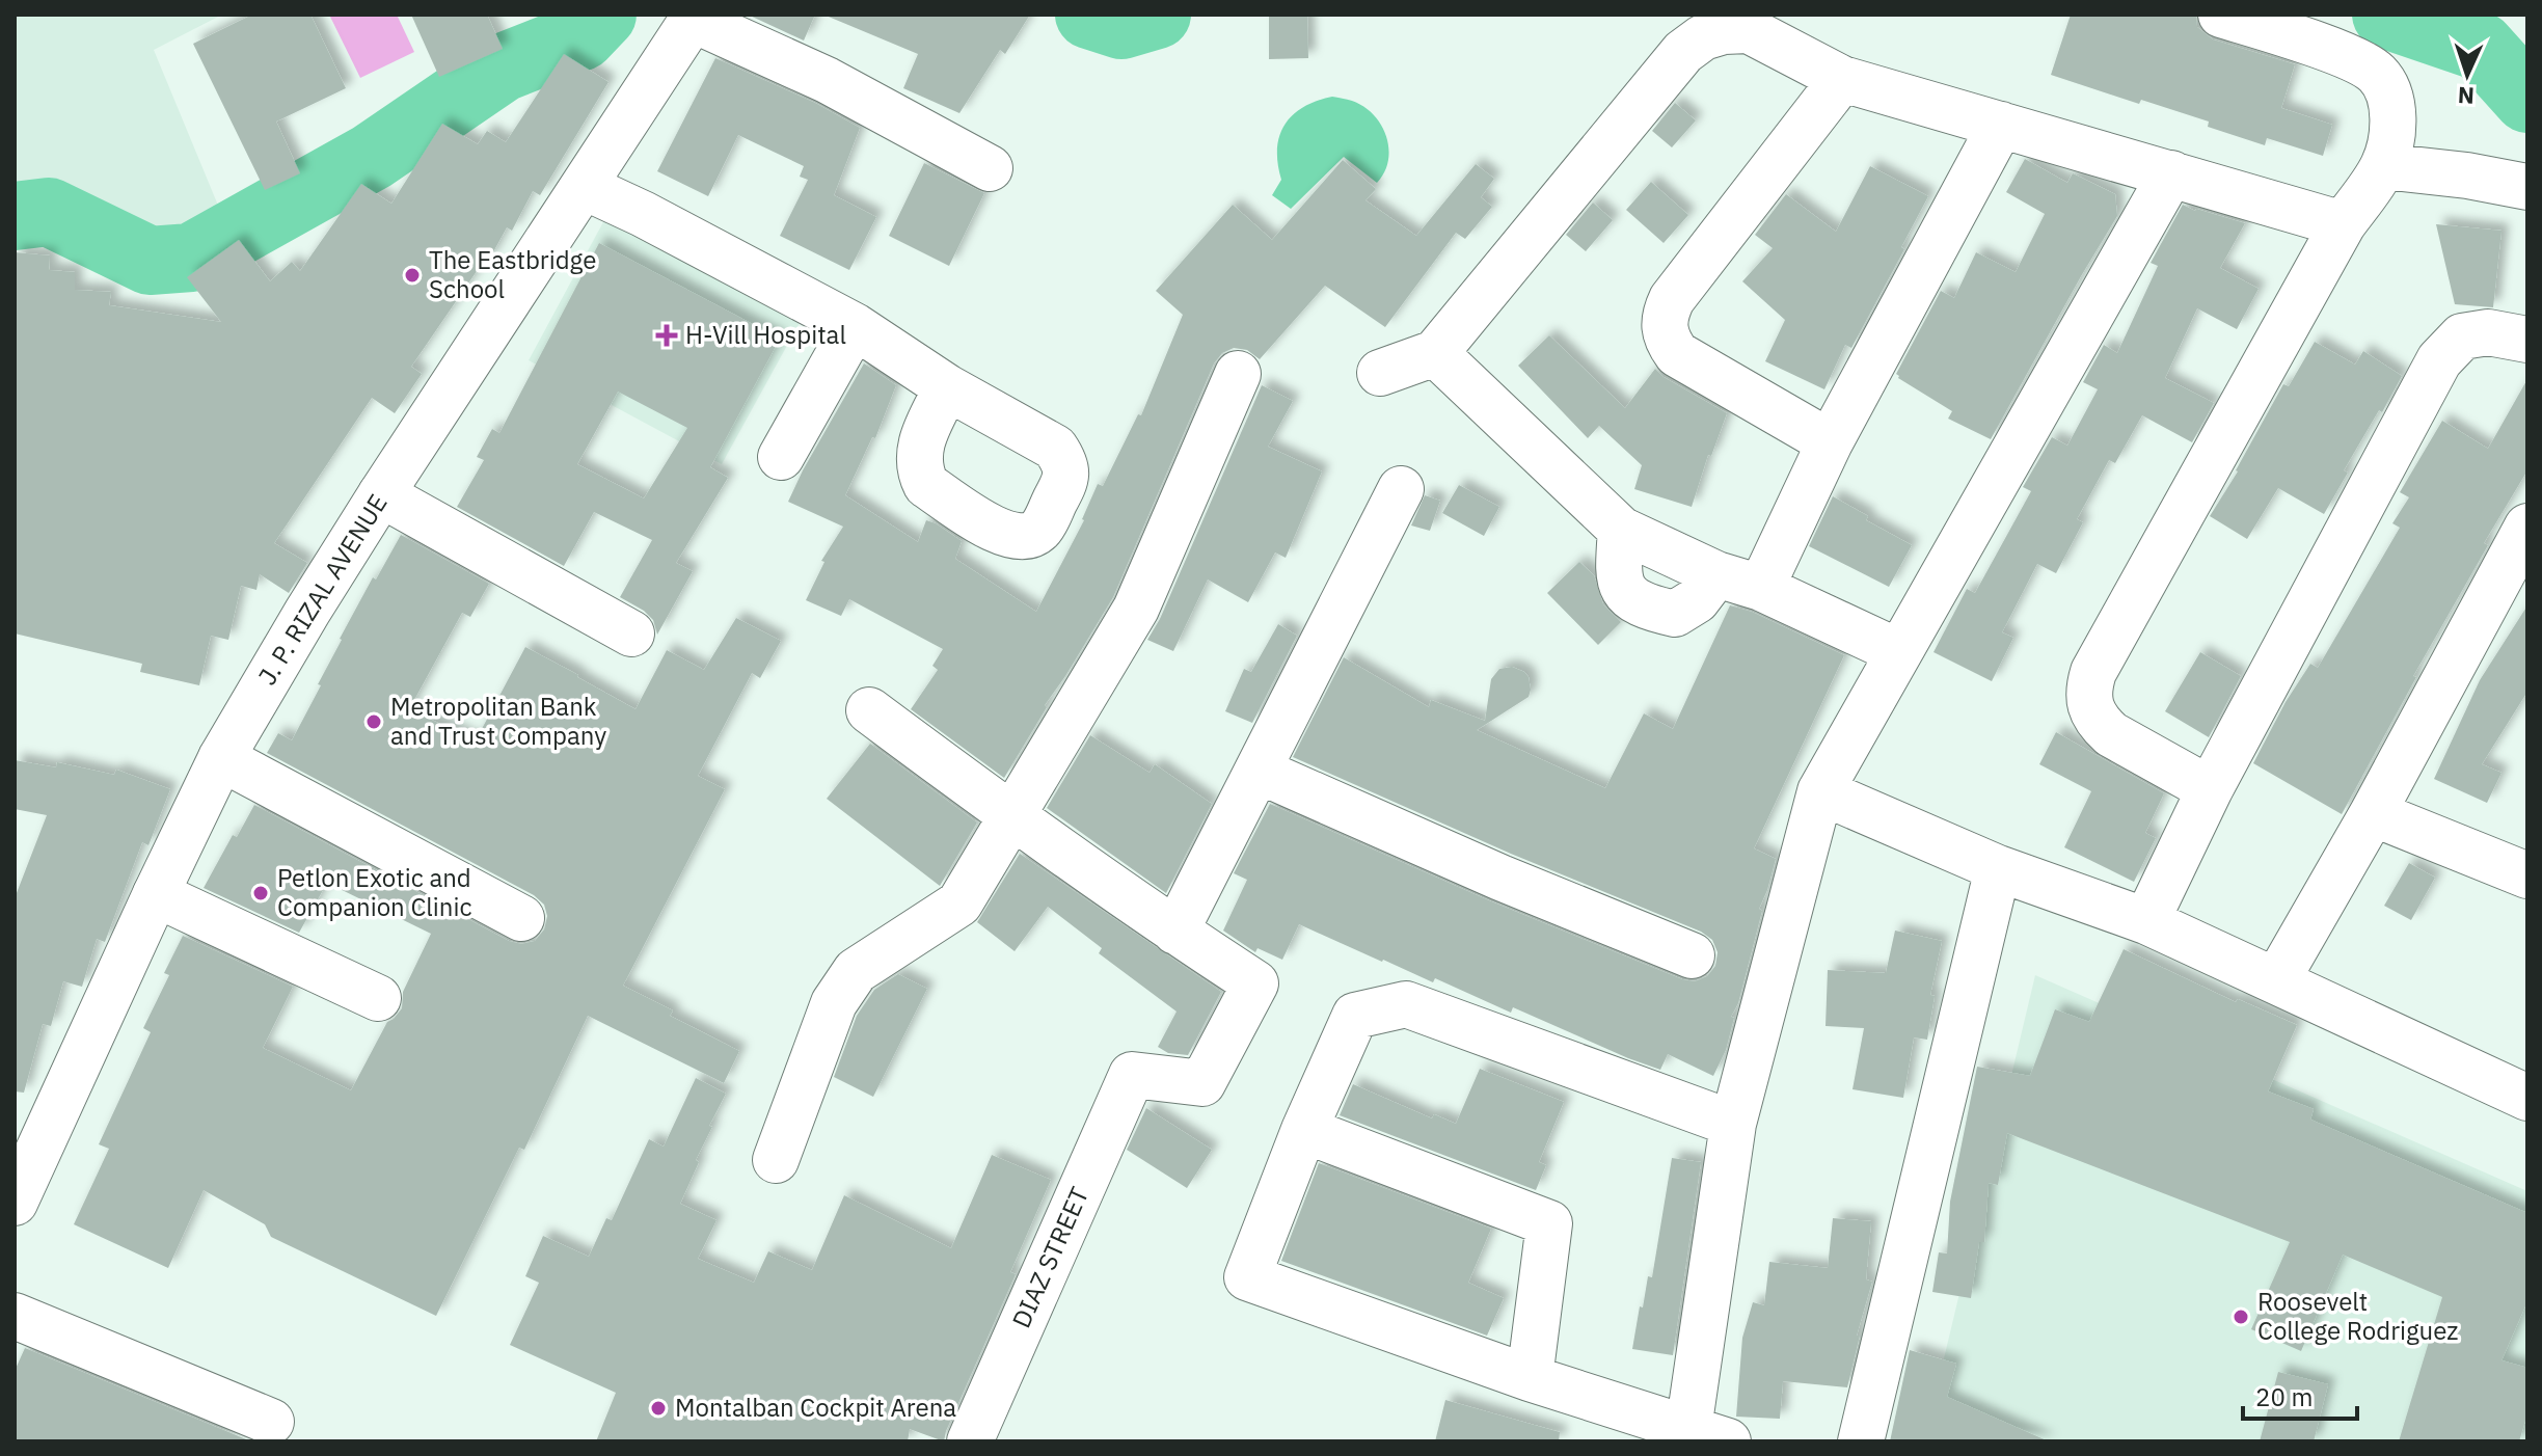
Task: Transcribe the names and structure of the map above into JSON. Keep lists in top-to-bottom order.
{
  "streets": {
    "street": ["J. P. RIZAL AVENUE", "DIAZ STREET"]
  },
  "places": {
    "other": [
      "The Eastbridge School",
      "Metropolitan Bank and Trust Company",
      "Petlon Exotic and Companion Clinic",
      "Roosevelt College Rodriguez",
      "Montalban Cockpit Arena"
    ],
    "health": ["H-Vill Hospital"]
  },
  "scale_bar": "20 m",
  "north": "bottom"
}
